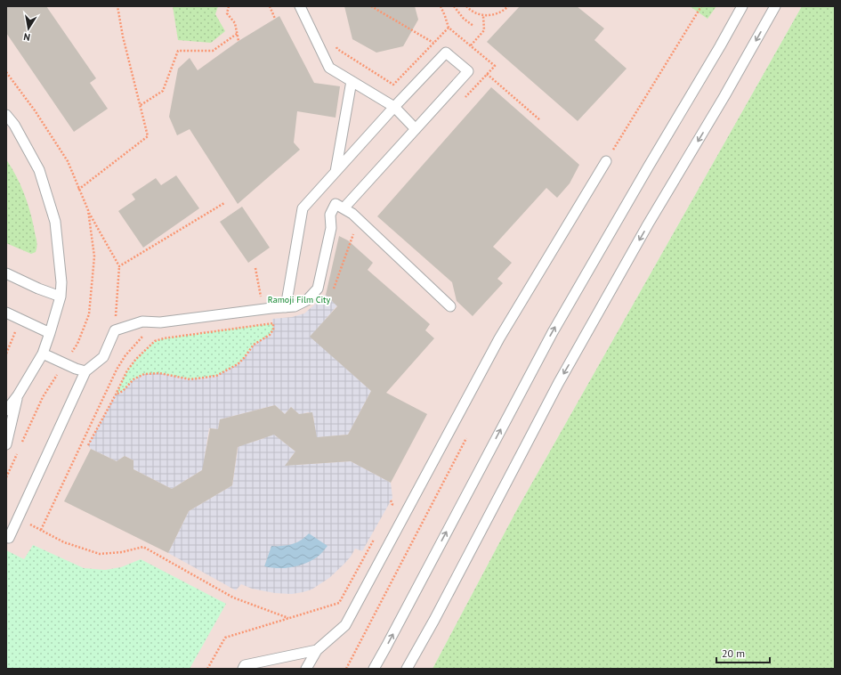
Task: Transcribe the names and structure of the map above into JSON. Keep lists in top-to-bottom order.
{
  "parks": ["Ramoji Film City"],
  "scale_bar": "20 m",
  "north": "bottom"
}
